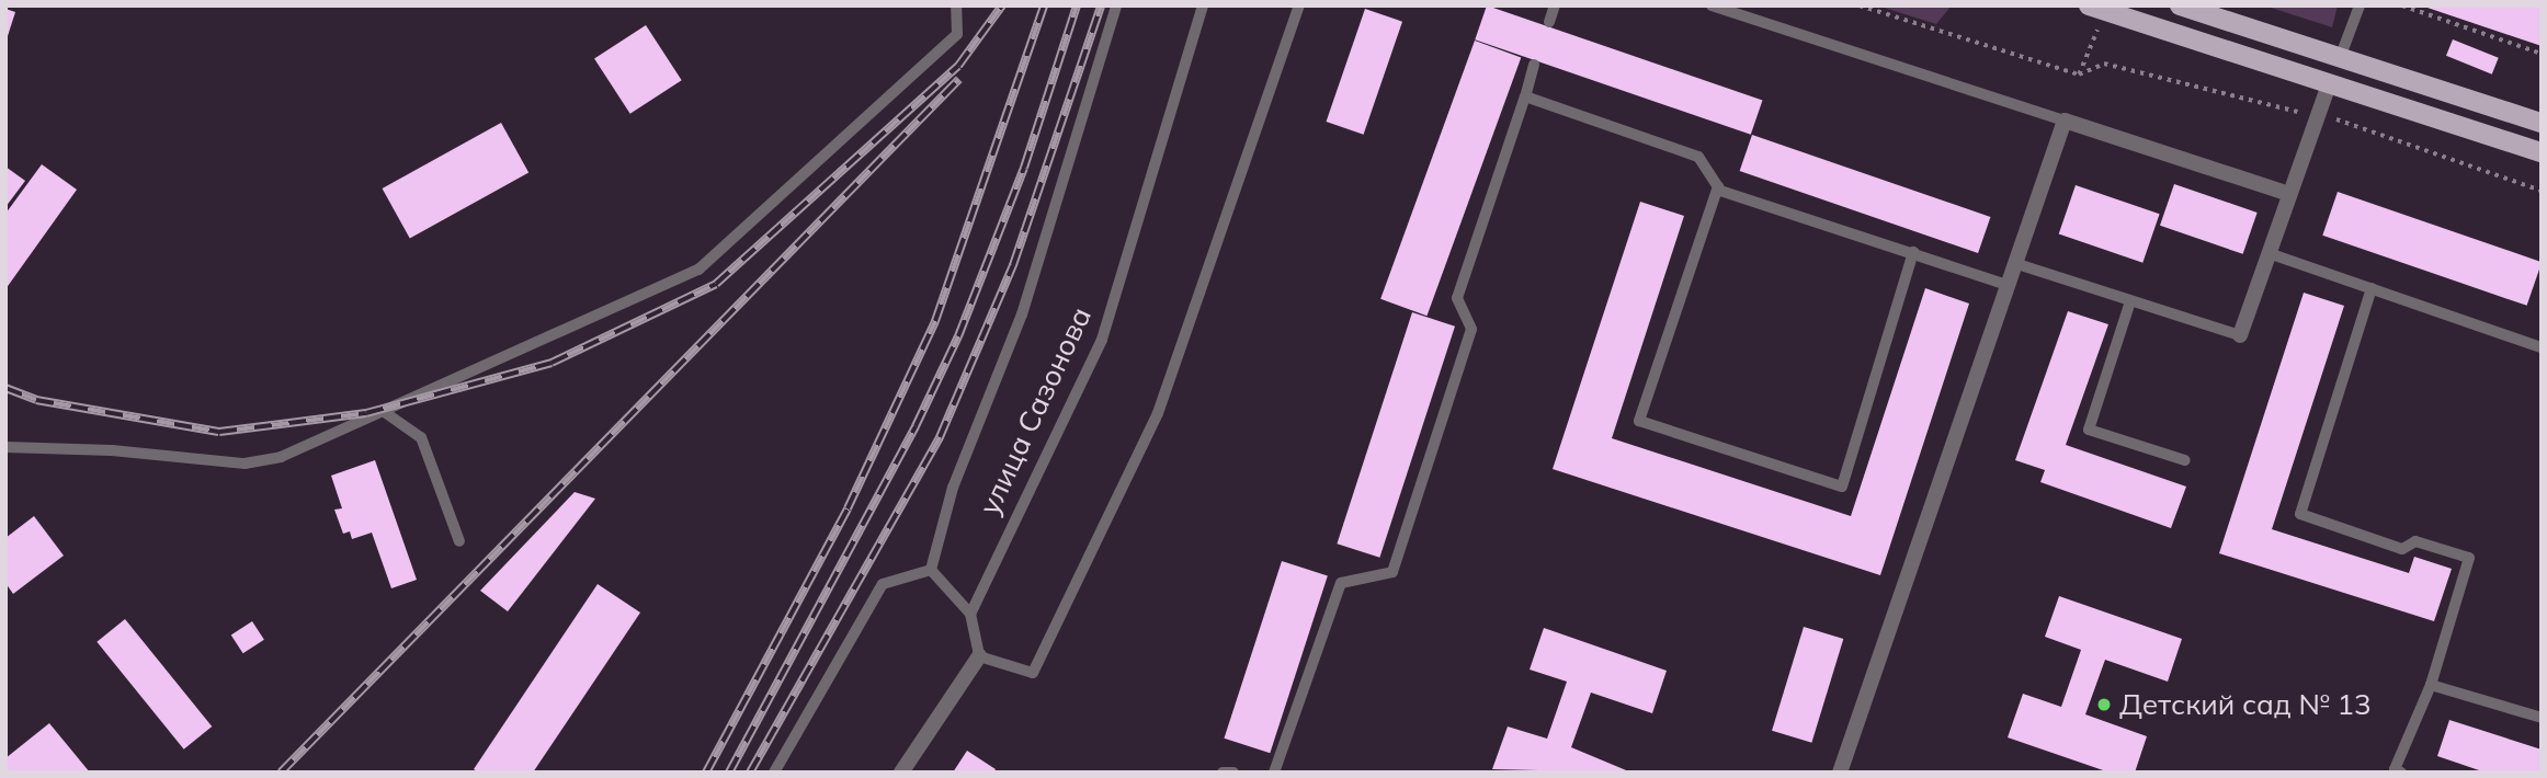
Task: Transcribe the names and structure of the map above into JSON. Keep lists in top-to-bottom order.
{
  "streets": {
    "lane": ["улица Сазонова"]
  },
  "places": ["Детский сад № 13"]
}
